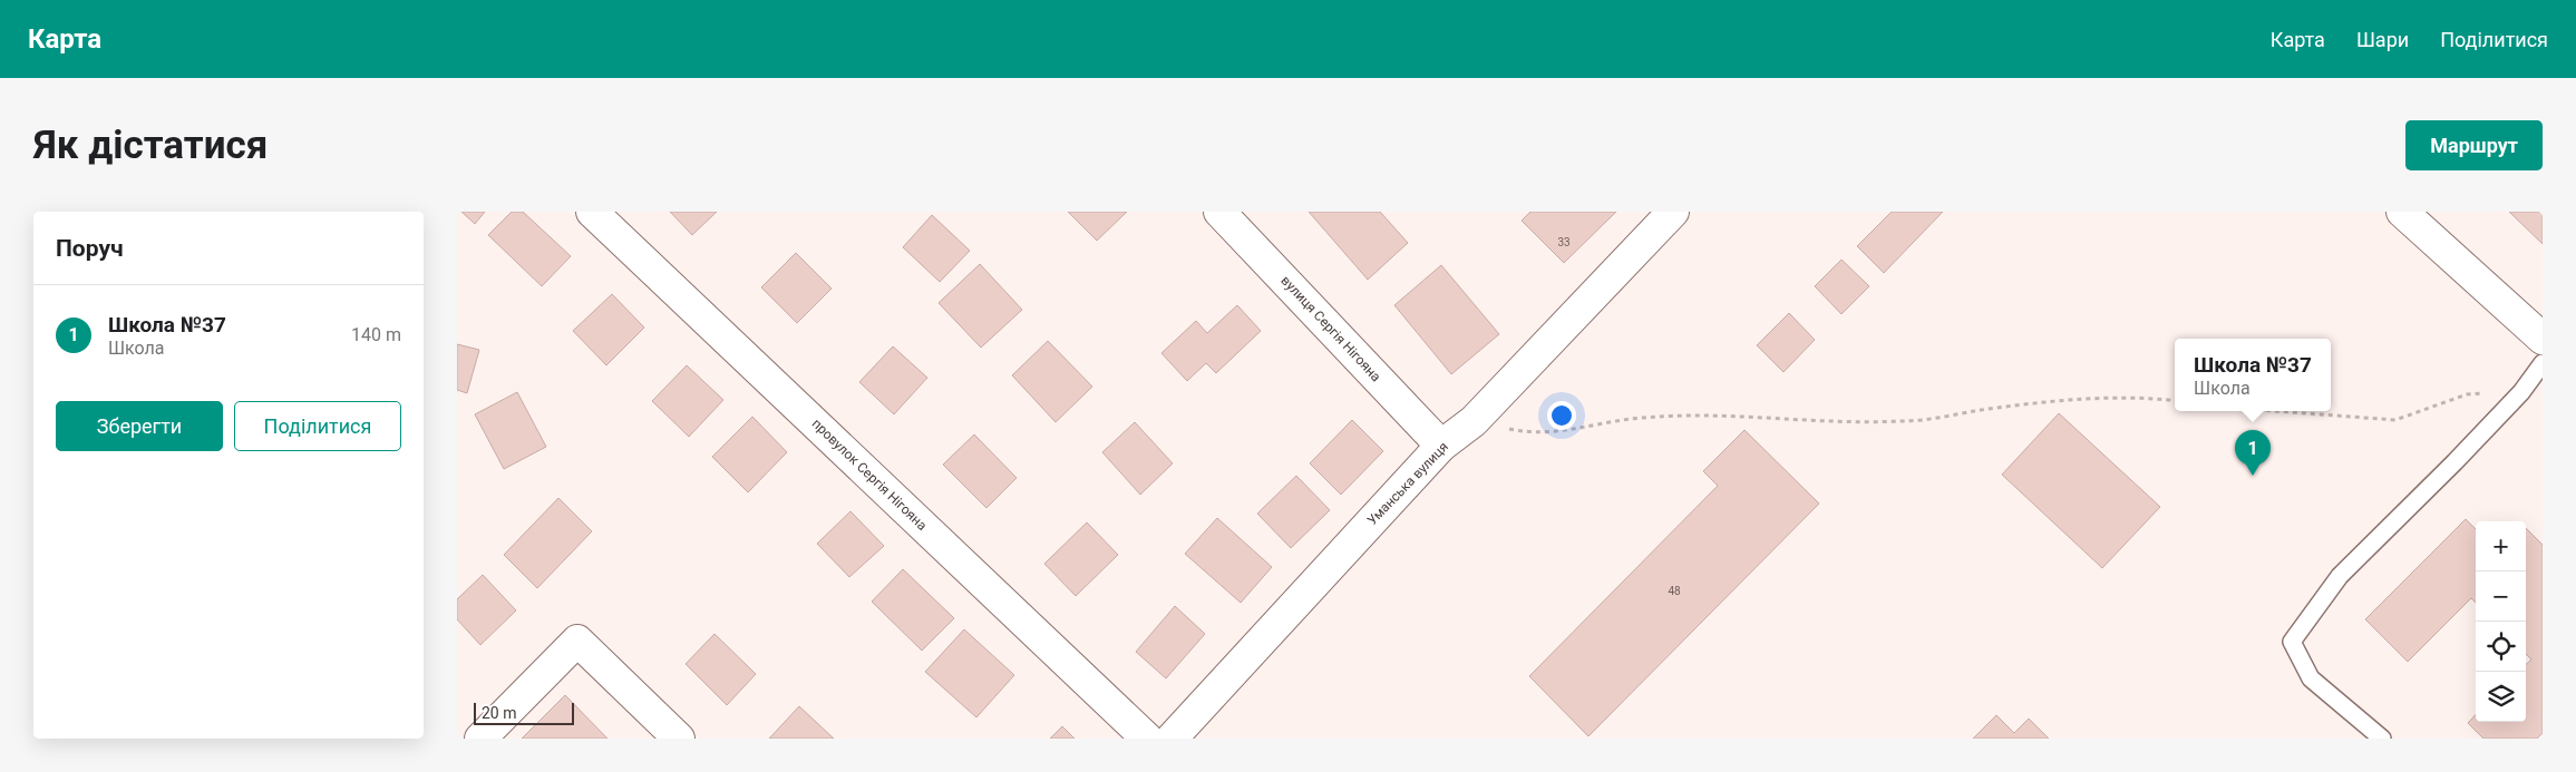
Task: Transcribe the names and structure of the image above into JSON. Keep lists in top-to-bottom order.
{
  "streets": {
    "street": ["вулиця Сергія Нігояна", "провулок Сергія Нігояна", "Уманська вулиця"]
  },
  "crossings": [
    ["вулиця Сергія Нігояна", "Уманська вулиця"]
  ],
  "house_numbers": ["33", "48"],
  "scale_bar": "20 m",
  "page": {
    "header": "Карта",
    "nav": ["Карта", "Шари", "Поділитися"],
    "buttons": [
      "Маршрут",
      ["Зберегти", "Поділитися"]
    ],
    "title": "Як дістатися",
    "heading": "Поруч",
    "list": [
      {
        "mark": "1",
        "name": "Школа №37",
        "note": "Школа",
        "value": "140 m"
      }
    ],
    "popup": ["Школа №37", "Школа"],
    "pins": "1",
    "map_buttons": ["+", "−"],
    "scale": "20 m"
  }
}
